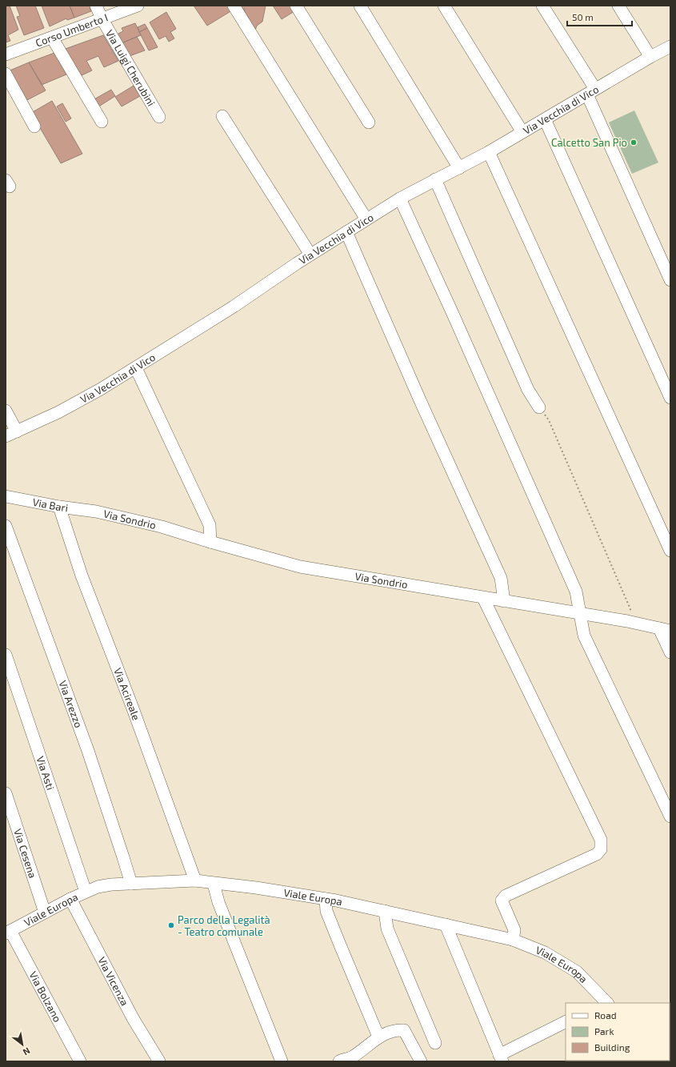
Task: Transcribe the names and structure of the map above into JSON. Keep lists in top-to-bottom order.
{
  "streets": {
    "street": [
      "Corso Umberto I",
      "Via Luigi Cherubini",
      "Via Vecchia di Vico",
      "Via Bari",
      "Via Sondrio",
      "Via Acireale",
      "Via Arezzo",
      "Via Asti",
      "Via Cesena",
      "Viale Europa",
      "Via Vicenza",
      "Via Bolzano"
    ]
  },
  "crossings": [
    ["Corso Umberto I", "Via Luigi Cherubini"],
    ["Via Bari", "Via Sondrio"],
    ["Via Bari", "Via Acireale"],
    ["Via Acireale", "Viale Europa"],
    ["Via Arezzo", "Viale Europa"],
    ["Via Asti", "Viale Europa"],
    ["Via Cesena", "Viale Europa"],
    ["Viale Europa", "Via Vicenza"],
    ["Viale Europa", "Via Bolzano"]
  ],
  "places": ["Calcetto San Pio", "Parco della Legalità - Teatro comunale"],
  "legend": ["Road", "Park", "Building"],
  "scale_bar": "50 m",
  "north": "bottom right"
}
